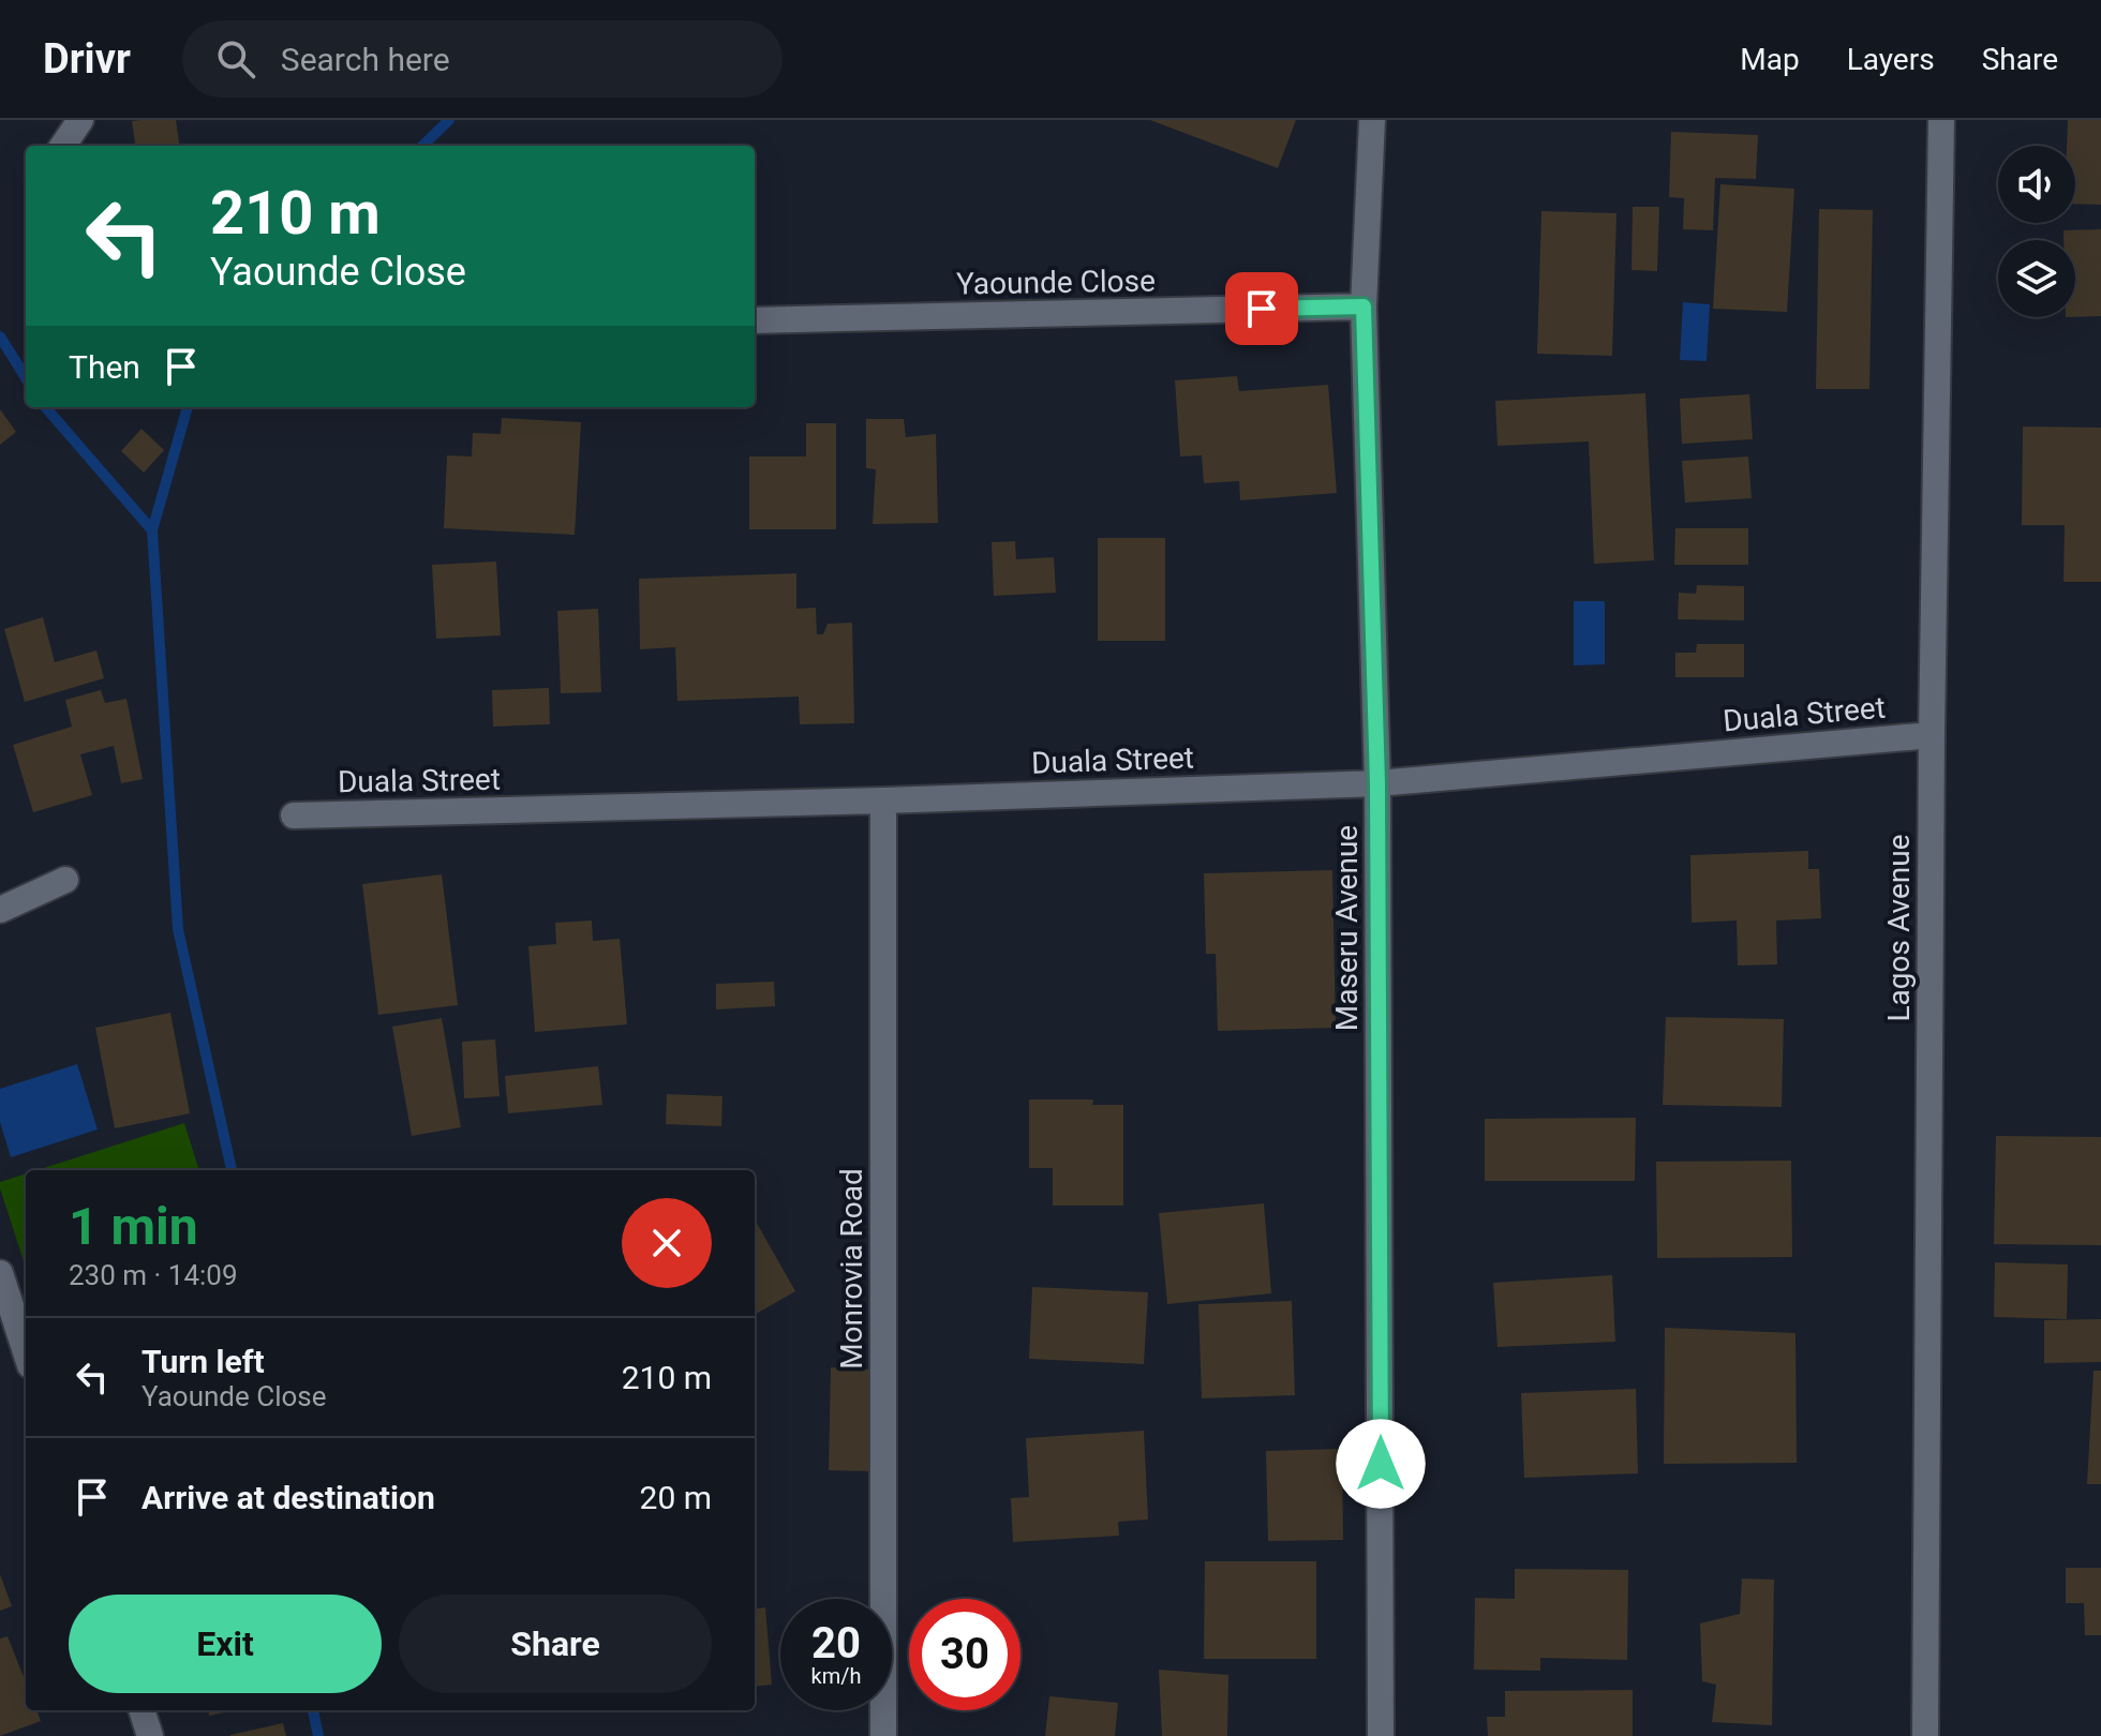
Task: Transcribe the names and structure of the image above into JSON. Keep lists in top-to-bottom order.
{
  "streets": {
    "street": [
      "Yaounde Close",
      "Duala Street",
      "Maseru Avenue",
      "Lagos Avenue",
      "Monrovia Road"
    ]
  },
  "crossings": [
    ["Yaounde Close", "Maseru Avenue"],
    ["Duala Street", "Maseru Avenue"],
    ["Duala Street", "Lagos Avenue"],
    ["Duala Street", "Monrovia Road"]
  ],
  "page": {
    "header": "Drivr",
    "search": "Search here",
    "nav": ["Map", "Layers", "Share"],
    "turn": ["210 m", "Yaounde Close"],
    "then": "Then",
    "heading": ["1 min", "230 m · 14:09"],
    "list": [
      {
        "name": "Turn left",
        "note": "Yaounde Close",
        "value": "210 m"
      },
      {
        "name": "Arrive at destination",
        "value": "20 m"
      }
    ],
    "buttons": ["Exit", "Share"],
    "speed": "20 km/h",
    "limit": "30"
  }
}
